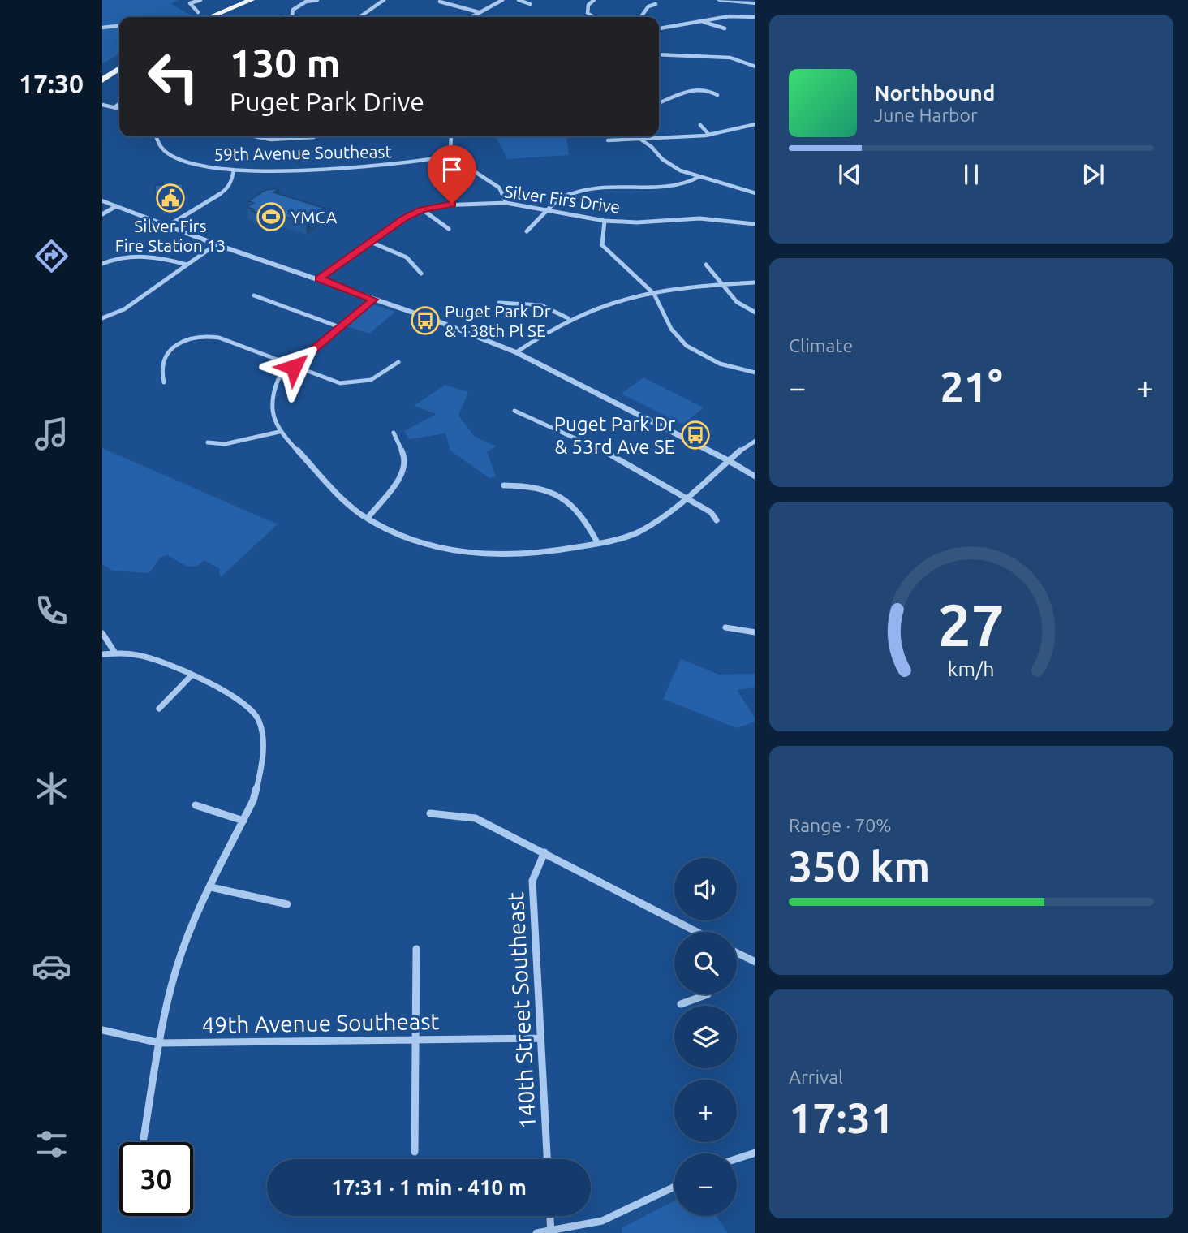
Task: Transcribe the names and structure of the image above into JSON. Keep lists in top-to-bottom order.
{
  "streets": {
    "street": [
      "59th Avenue Southeast",
      "Silver Firs Drive",
      "140th Street Southeast",
      "49th Avenue Southeast"
    ]
  },
  "crossings": [
    ["140th Street Southeast", "49th Avenue Southeast"]
  ],
  "places": {
    "public building": ["Silver Firs Fire Station 13"],
    "sports": ["YMCA"],
    "bus stop": ["Puget Park Dr & 138th Pl SE", "Puget Park Dr & 53rd Ave SE"]
  },
  "page": {
    "tabs": "17:30",
    "turn": ["130 m", "Puget Park Drive"],
    "song": ["Northbound", "June Harbor"],
    "tile": [
      "Climate",
      ["Range · 70%", "350 km"],
      ["Arrival", "17:31"]
    ],
    "heat": ["−", "21°", "+"],
    "map_buttons": ["+", "−"],
    "limit": "30",
    "trip": "17:31 · 1 min · 410 m",
    "gauge": ["27", "km/h"]
  }
}
